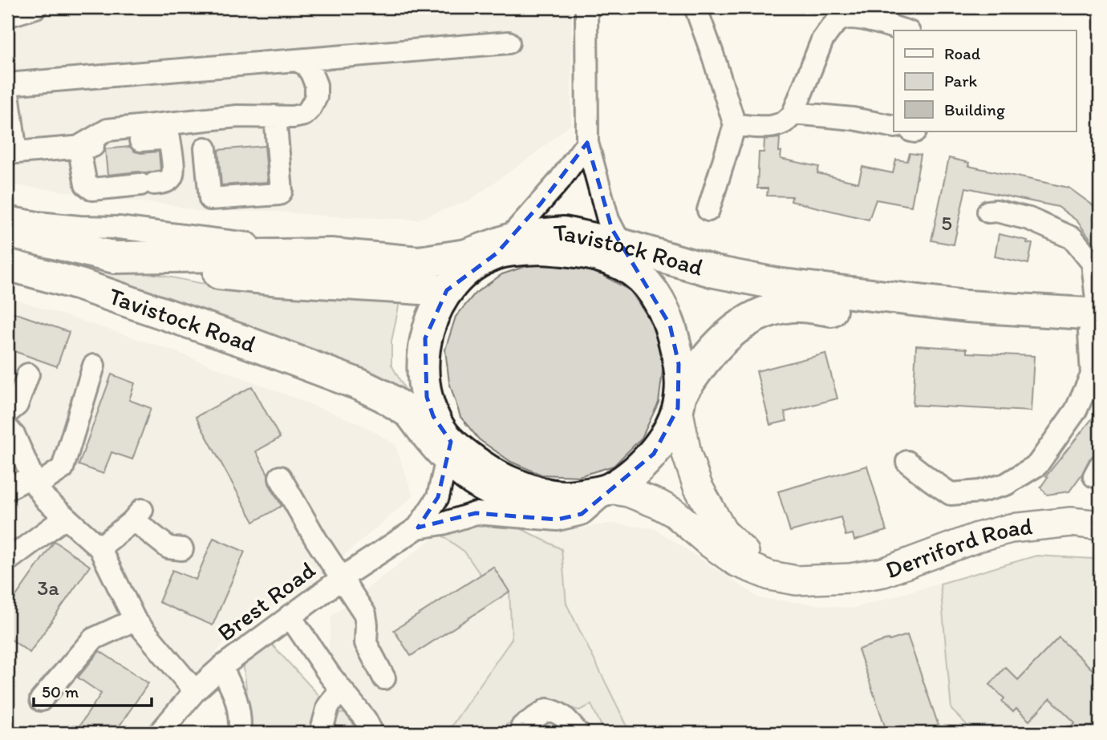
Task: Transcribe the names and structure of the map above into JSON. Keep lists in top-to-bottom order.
{
  "streets": {
    "highway": ["Tavistock Road"],
    "main road": ["Derriford Road"],
    "street": ["Brest Road"]
  },
  "crossings": [
    ["Tavistock Road", "Derriford Road"],
    ["Tavistock Road", "Brest Road"],
    ["Derriford Road", "Brest Road"]
  ],
  "house_numbers": ["5", "3a"],
  "legend": ["Road", "Park", "Building"],
  "scale_bar": "50 m"
}
